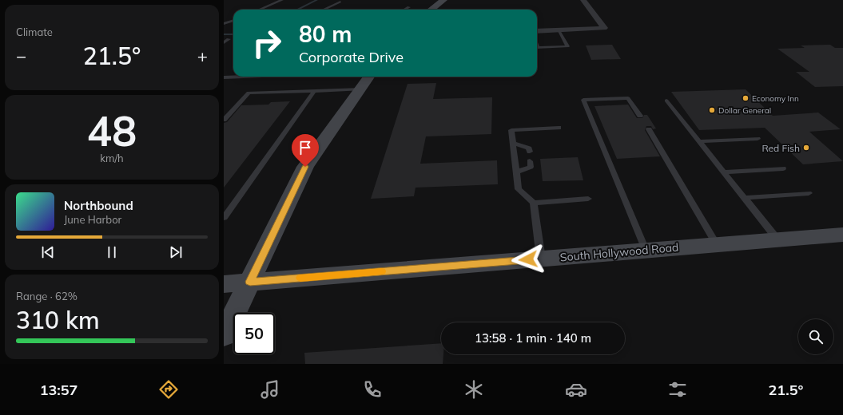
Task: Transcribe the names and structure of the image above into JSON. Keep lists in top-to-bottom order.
{
  "streets": {
    "street": ["South Hollywood Road"]
  },
  "places": ["Economy Inn", "Dollar General", "Red Fish"],
  "page": {
    "tile": [
      "Climate",
      ["48", "km/h"],
      ["Range · 62%", "310 km"]
    ],
    "turn": ["80 m", "Corporate Drive"],
    "heat": ["−", "21.5°", "+"],
    "song": ["Northbound", "June Harbor"],
    "limit": "50",
    "trip": "13:58 · 1 min · 140 m",
    "tabs": ["13:57", "21.5°"]
  }
}
